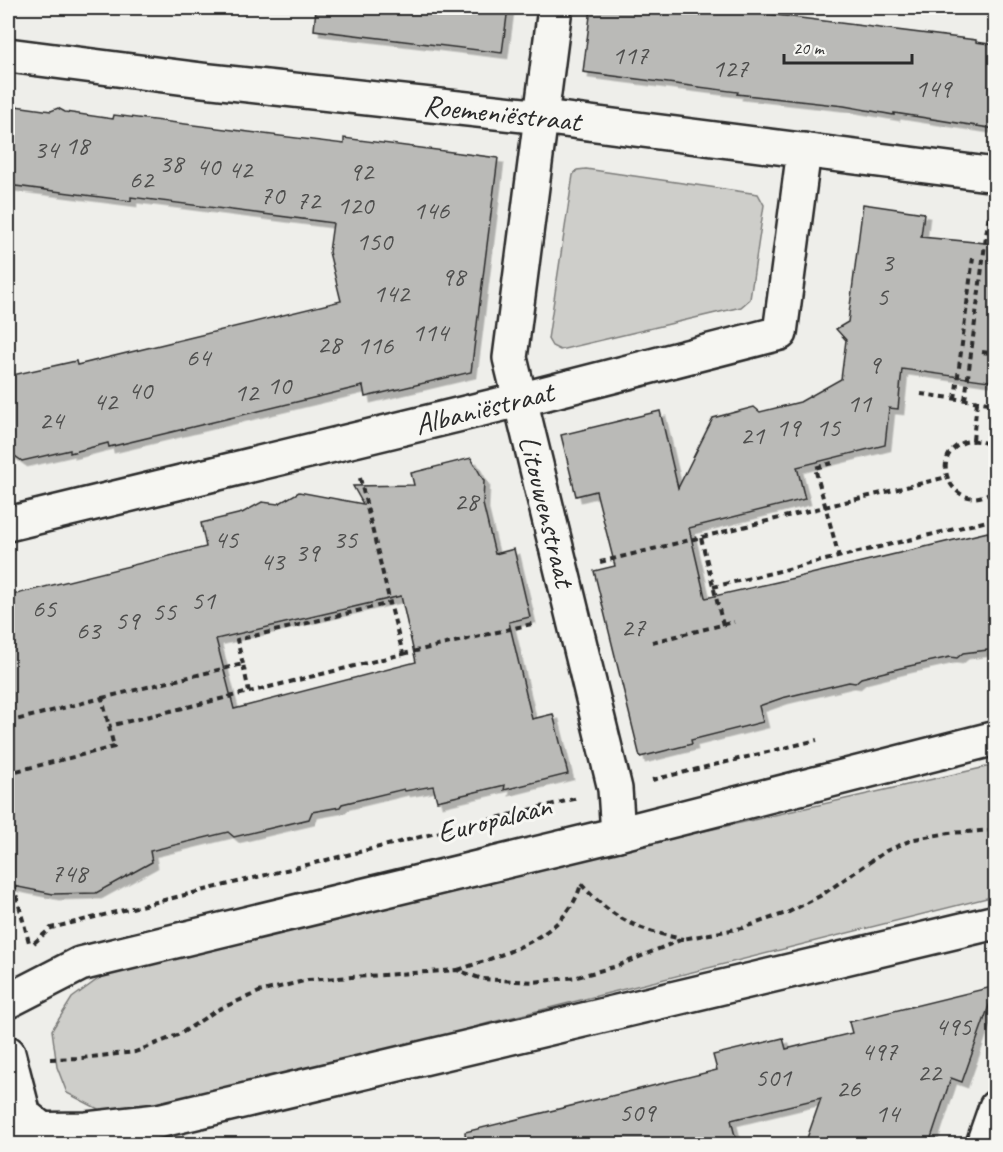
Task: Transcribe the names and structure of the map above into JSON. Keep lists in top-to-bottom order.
{
  "streets": {
    "street": [
      "Roemeniëstraat",
      "Albaniëstraat",
      "Litouwenstraat",
      "Europalaan"
    ]
  },
  "crossings": [
    ["Roemeniëstraat", "Albaniëstraat"],
    ["Roemeniëstraat", "Litouwenstraat"],
    ["Albaniëstraat", "Litouwenstraat"],
    ["Litouwenstraat", "Europalaan"]
  ],
  "house_numbers": [
    "117",
    "127",
    "149",
    "18",
    "34",
    "38",
    "40",
    "42",
    "92",
    "62",
    "70",
    "72",
    "120",
    "146",
    "150",
    "3",
    "98",
    "142",
    "5",
    "114",
    "28",
    "116",
    "64",
    "9",
    "10",
    "40",
    "12",
    "42",
    "11",
    "24",
    "19",
    "15",
    "21",
    "28",
    "45",
    "35",
    "39",
    "43",
    "51",
    "65",
    "55",
    "59",
    "27",
    "63",
    "748",
    "495",
    "497",
    "22",
    "501",
    "26",
    "509",
    "14"
  ],
  "scale_bar": "20 m"
}
